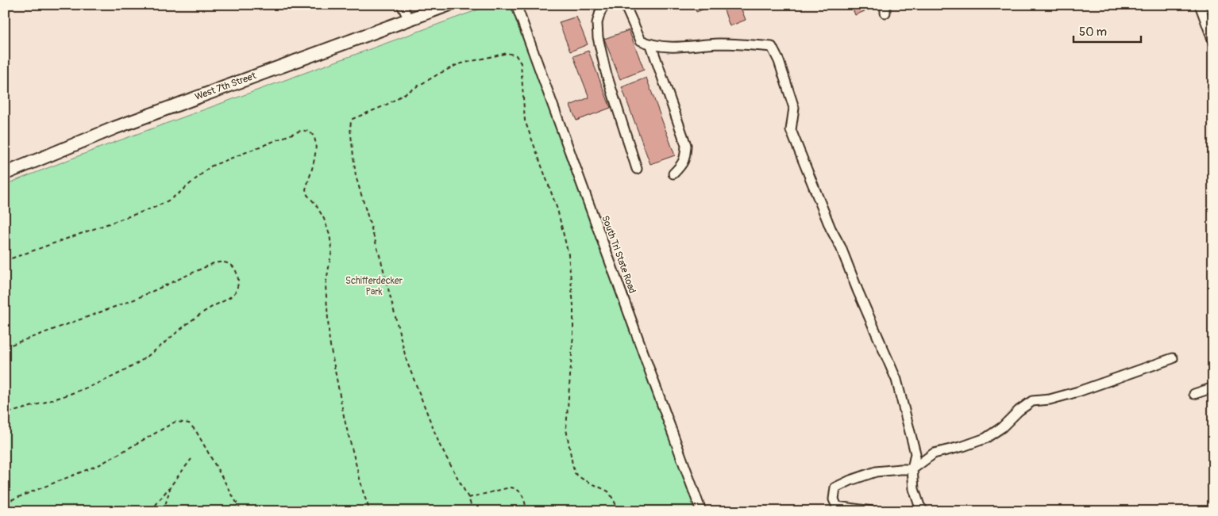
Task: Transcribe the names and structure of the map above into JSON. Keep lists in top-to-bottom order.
{
  "streets": {
    "main road": ["West 7th Street"],
    "street": ["South Tri State Road"]
  },
  "parks": ["Schifferdecker Park"],
  "scale_bar": "50 m"
}
